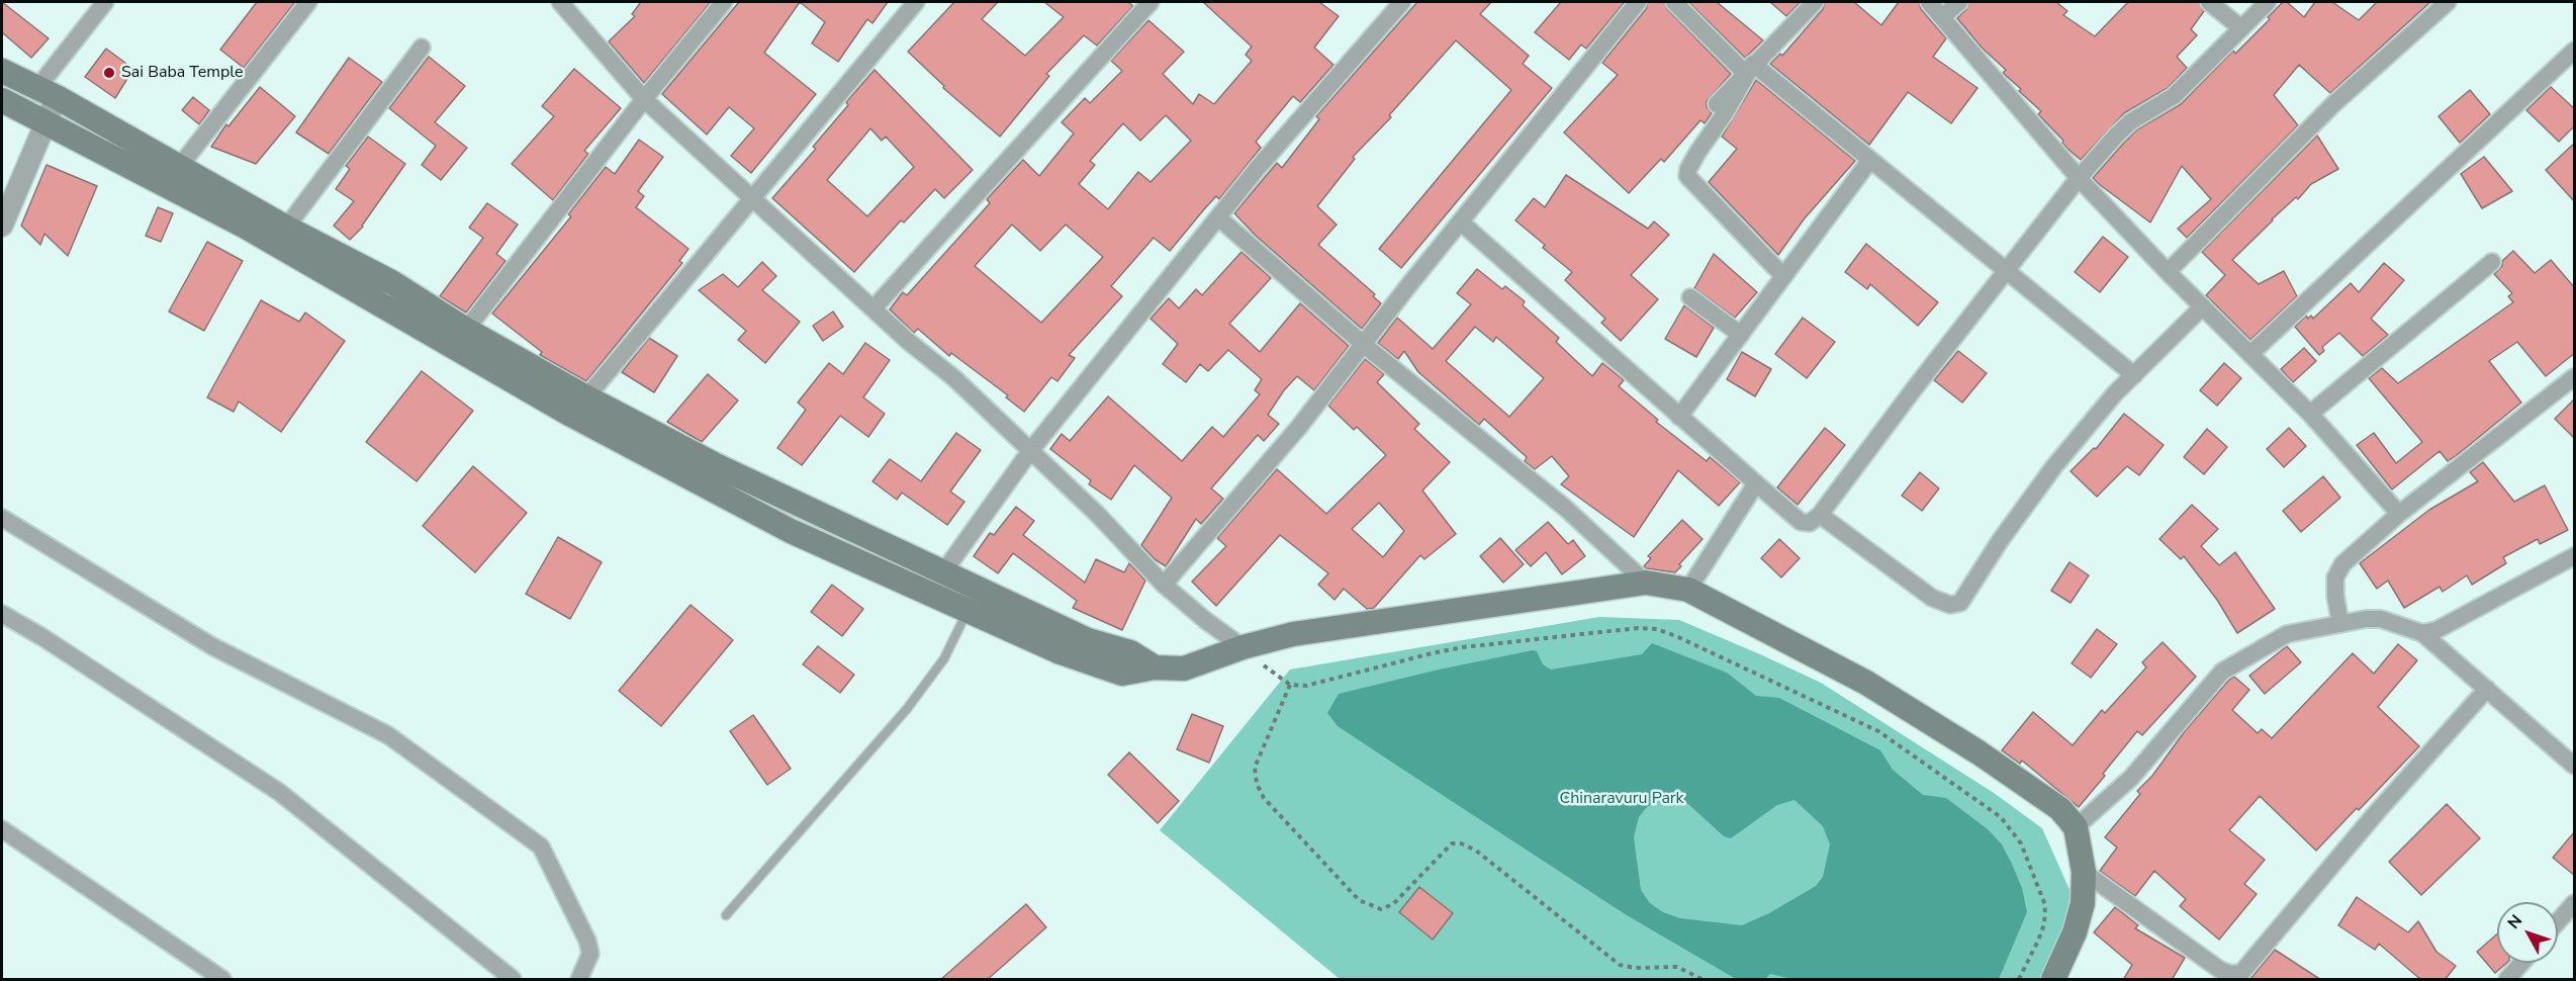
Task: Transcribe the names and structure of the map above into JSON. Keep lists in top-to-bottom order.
{
  "parks": ["Chinaravuru Park"],
  "places": ["Sai Baba Temple"],
  "north": "top left"
}
